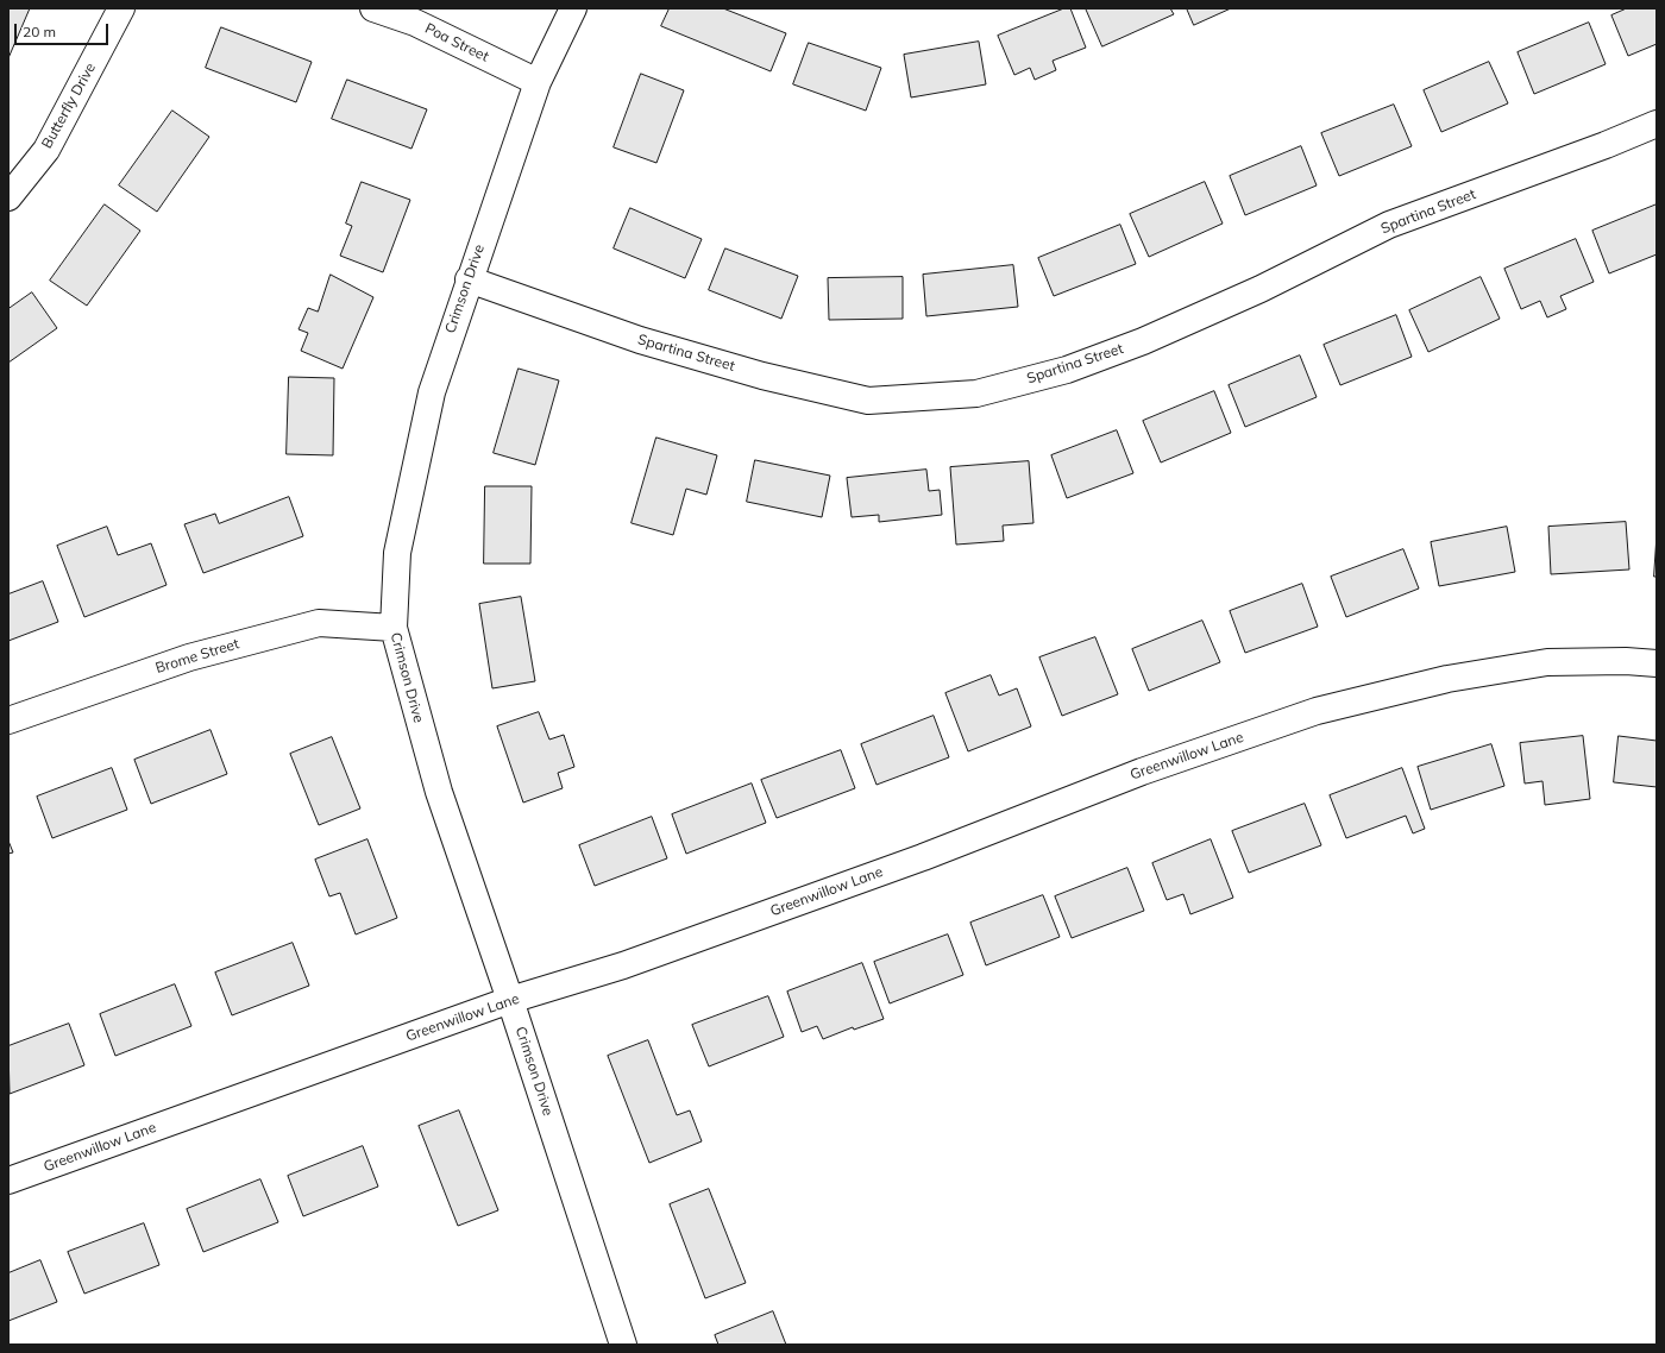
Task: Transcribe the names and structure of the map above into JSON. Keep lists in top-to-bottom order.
{
  "streets": {
    "street": [
      "Poa Street",
      "Butterfly Drive",
      "Spartina Street",
      "Crimson Drive",
      "Brome Street",
      "Greenwillow Lane"
    ]
  },
  "crossings": [
    ["Poa Street", "Crimson Drive"],
    ["Spartina Street", "Crimson Drive"],
    ["Crimson Drive", "Brome Street"],
    ["Crimson Drive", "Greenwillow Lane"]
  ],
  "scale_bar": "20 m"
}
